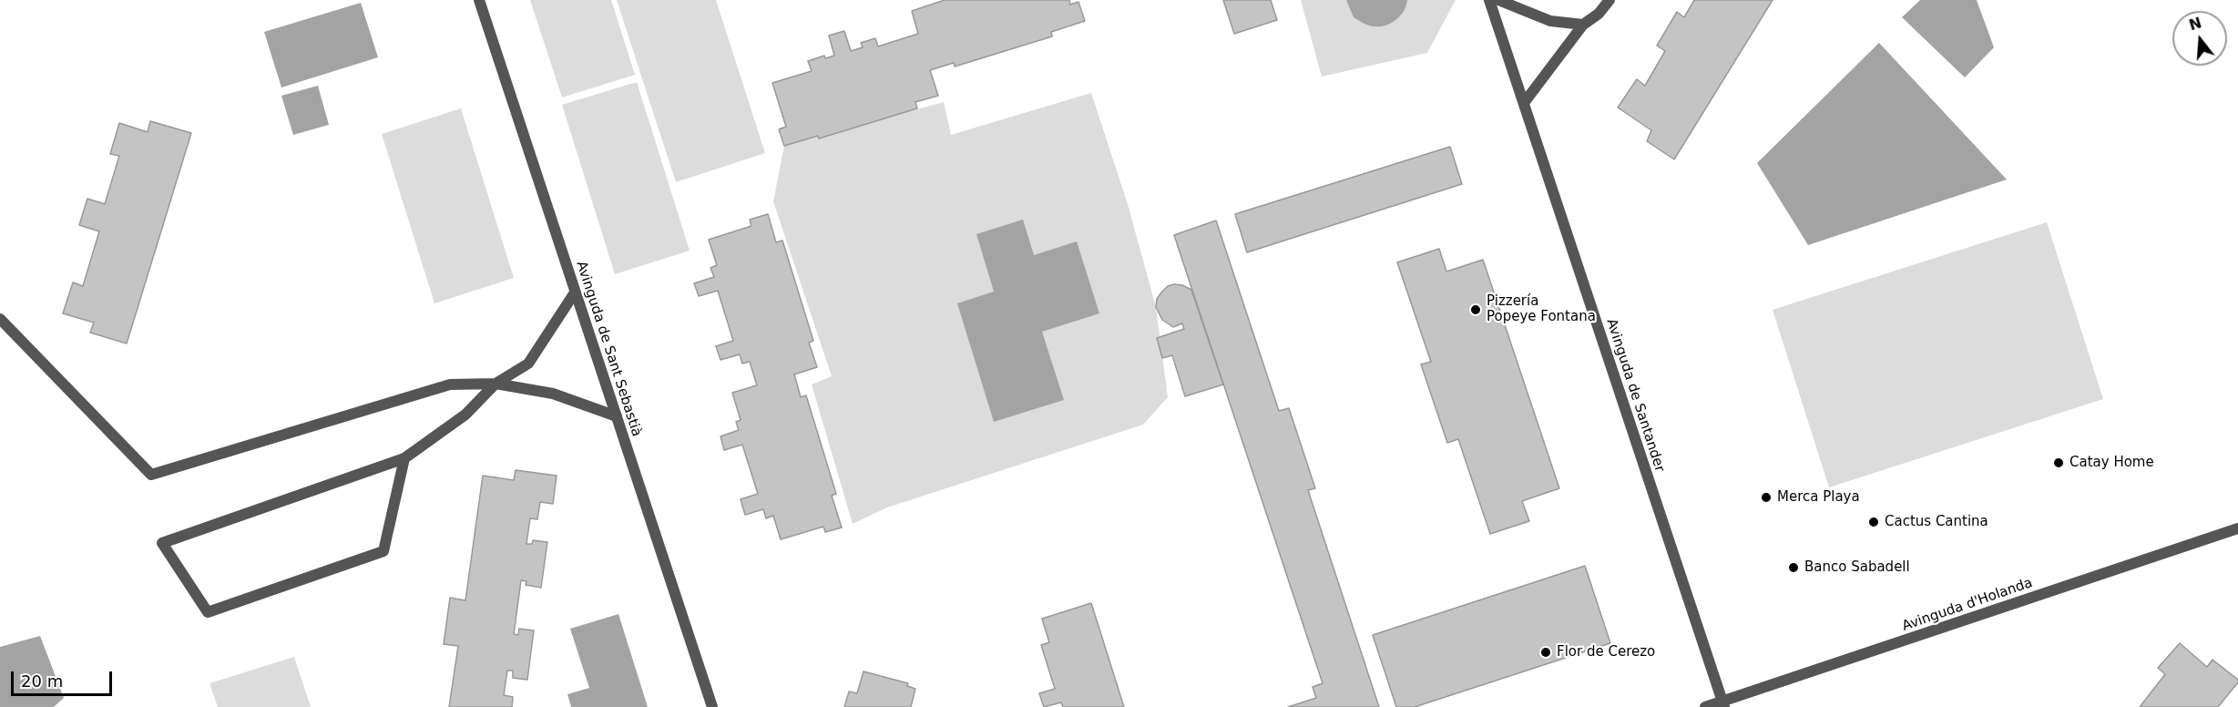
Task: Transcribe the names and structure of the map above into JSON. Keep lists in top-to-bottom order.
{
  "streets": {
    "street": ["Avinguda de Sant Sebastià", "Avinguda de Santander", "Avinguda d'Holanda"]
  },
  "crossings": [
    ["Avinguda de Santander", "Avinguda d'Holanda"]
  ],
  "places": [
    "Pizzería Popeye Fontana",
    "Catay Home",
    "Merca Playa",
    "Cactus Cantina",
    "Banco Sabadell",
    "Flor de Cerezo"
  ],
  "scale_bar": "20 m",
  "north": "top"
}
